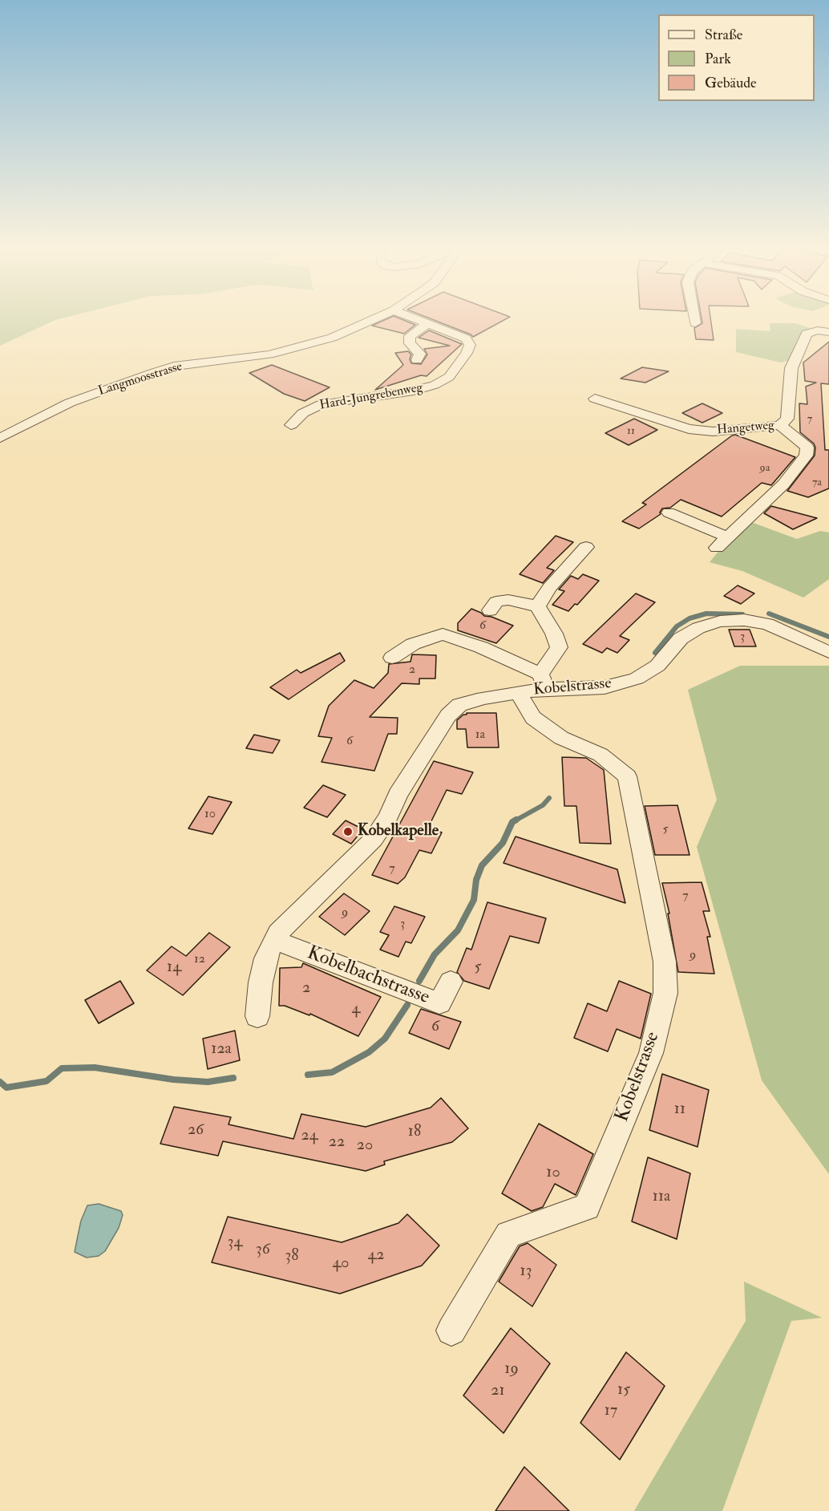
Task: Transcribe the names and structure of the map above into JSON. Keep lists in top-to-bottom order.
{
  "streets": {
    "street": [
      "Langmoosstrasse",
      "Hard-Jungrebenweg",
      "Hangetweg",
      "Kobelstrasse",
      "Kobelbachstrasse"
    ]
  },
  "crossings": [
    ["Kobelstrasse", "Kobelbachstrasse"]
  ],
  "places": ["Kobelkapelle"],
  "house_numbers": [
    "7",
    "11",
    "9a",
    "7a",
    "6",
    "3",
    "2",
    "1a",
    "6",
    "10",
    "5",
    "7",
    "7",
    "9",
    "3",
    "9",
    "12",
    "14",
    "5",
    "2",
    "4",
    "6",
    "12a",
    "11",
    "26",
    "18",
    "24",
    "22",
    "20",
    "10",
    "11a",
    "34",
    "36",
    "42",
    "38",
    "40",
    "13",
    "19",
    "15",
    "21",
    "17"
  ],
  "legend": ["Straße", "Park", "Gebäude"]
}
